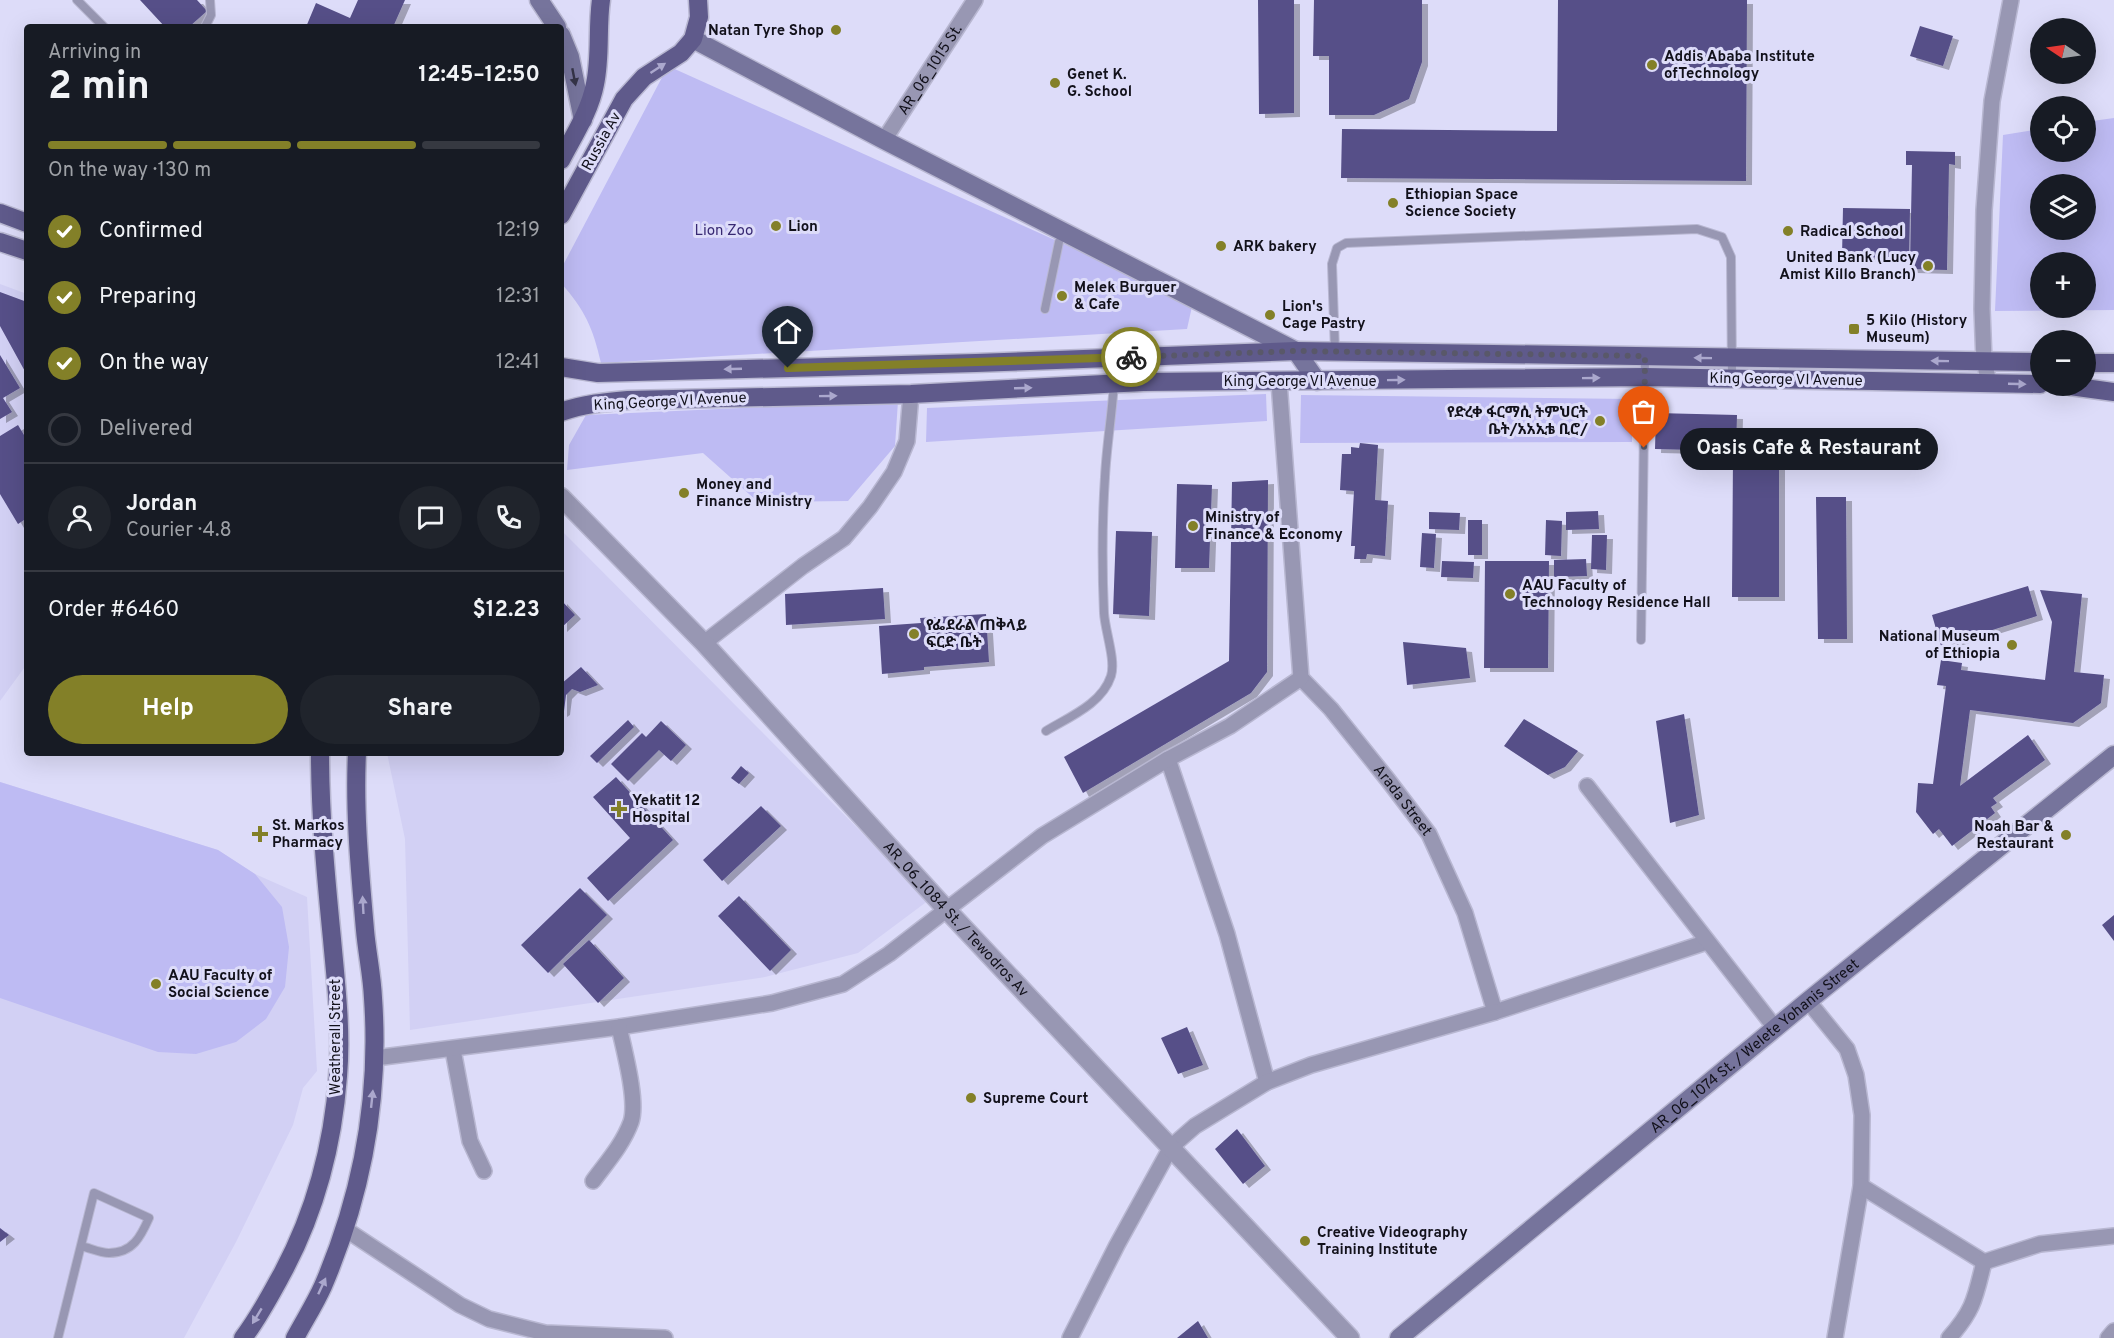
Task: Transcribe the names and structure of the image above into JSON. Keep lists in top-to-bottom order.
{
  "streets": {
    "main road": [
      "Russia Av",
      "King George VI Avenue",
      "Weatherall Street",
      "AR_06_1074 St. / Welete Yohanis Street"
    ],
    "street": ["AR_06_1015 St.", "Arada Street", "AR_06_1084 St. / Tewodros Av"]
  },
  "one_way": ["Russia Av"],
  "parks": ["Lion Zoo"],
  "places": {
    "other": [
      "Natan Tyre Shop",
      "Addis Ababa Institute ofTechnology",
      "Genet K. G. School",
      "Ethiopian Space Science Society",
      "Lion",
      "Radical School",
      "ARK bakery",
      "United Bank (Lucy Amist Killo Branch)",
      "Melek Burguer & Cafe",
      "Lion's Cage Pastry",
      "የድረቀ ፋርማሲ ትምህርት ቤት/አአኢቴ ቢሮ/",
      "Oasis Cafe & Restaurant",
      "Money and Finance Ministry",
      "Ministry of Finance & Economy",
      "AAU Faculty of Technology Residence Hall",
      "የፌደራል ጠቅላይ ፍርድ ቤት",
      "National Museum of Ethiopia",
      "Noah Bar & Restaurant",
      "AAU Faculty of Social Science",
      "Supreme Court",
      "Creative Videography Training Institute"
    ],
    "transit": ["5 Kilo (History Museum)"],
    "health": ["Yekatit 12 Hospital", "St. Markos Pharmacy"]
  },
  "north": "left",
  "page": {
    "map_buttons": ["+", "−"],
    "heading": ["2 min", "Arriving in", "12:45–12:50"],
    "panel": [
      "Jordan",
      "Courier · 4.8",
      "Order #6460",
      "$12.23"
    ],
    "bar": "On the way · 130 m",
    "list": [
      ["Confirmed", "12:19"],
      ["Preparing", "12:31"],
      ["On the way", "12:41"],
      "Delivered"
    ],
    "bubble": "Oasis Cafe & Restaurant",
    "buttons": ["Help", "Share"]
  }
}
